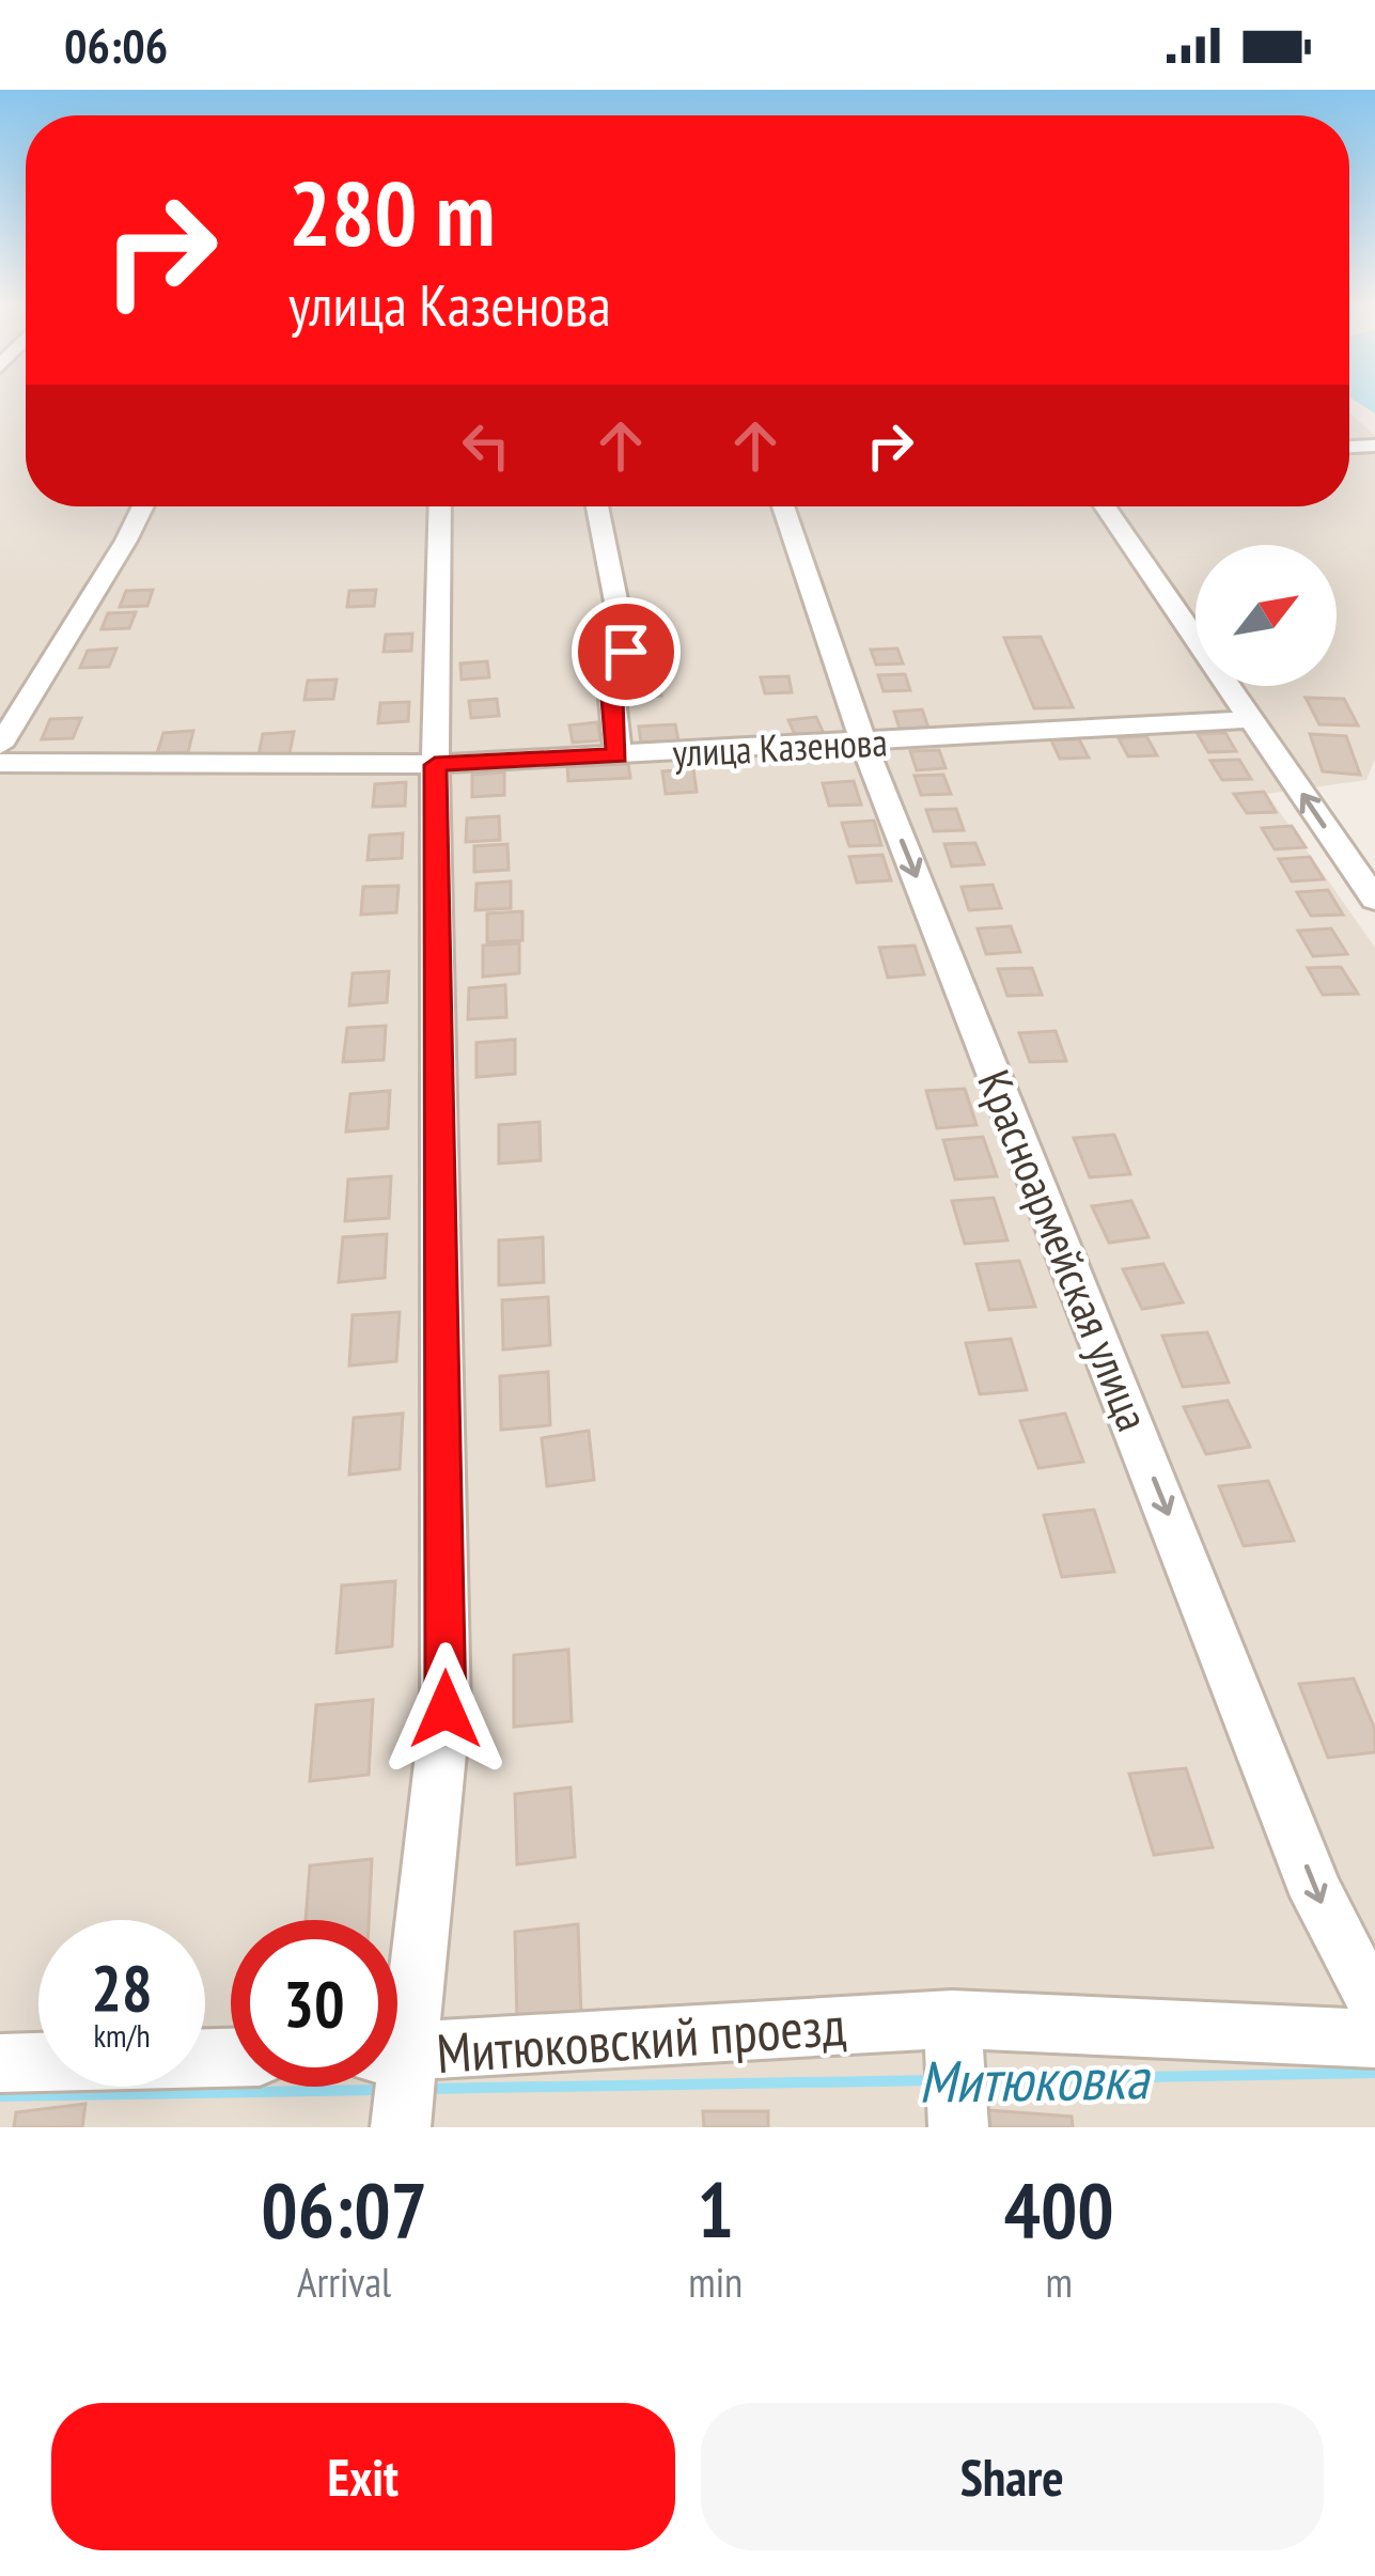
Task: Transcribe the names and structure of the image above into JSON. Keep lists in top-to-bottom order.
{
  "streets": {
    "street": ["улица Казенова", "Красноармейская улица", "Митюковский проезд"]
  },
  "crossings": [
    ["улица Казенова", "Красноармейская улица"]
  ],
  "one_way": ["Красноармейская улица"],
  "water": ["Митюковка"],
  "north": "top right",
  "page": {
    "status": "06:06",
    "turn": ["280 m", "улица Казенова"],
    "speed": "28 km/h",
    "limit": "30",
    "eta": [
      "06:07",
      "Arrival",
      "1",
      "min",
      "400",
      "m"
    ],
    "buttons": ["Exit", "Share"]
  }
}
